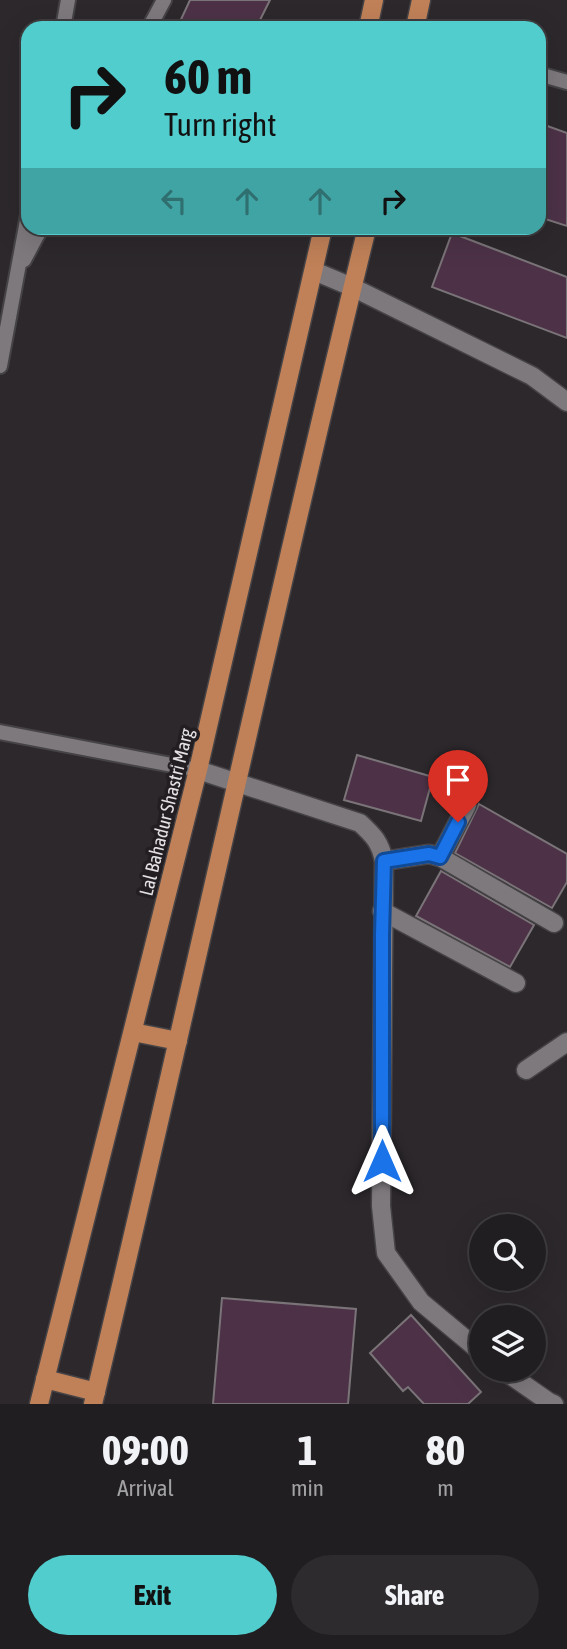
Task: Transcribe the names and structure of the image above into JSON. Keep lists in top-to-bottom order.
{
  "streets": {
    "main road": ["Lal Bahadur Shastri Marg"]
  },
  "page": {
    "turn": ["60 m", "Turn right"],
    "eta": [
      "09:00",
      "Arrival",
      "1",
      "min",
      "80",
      "m"
    ],
    "buttons": ["Exit", "Share"]
  }
}
